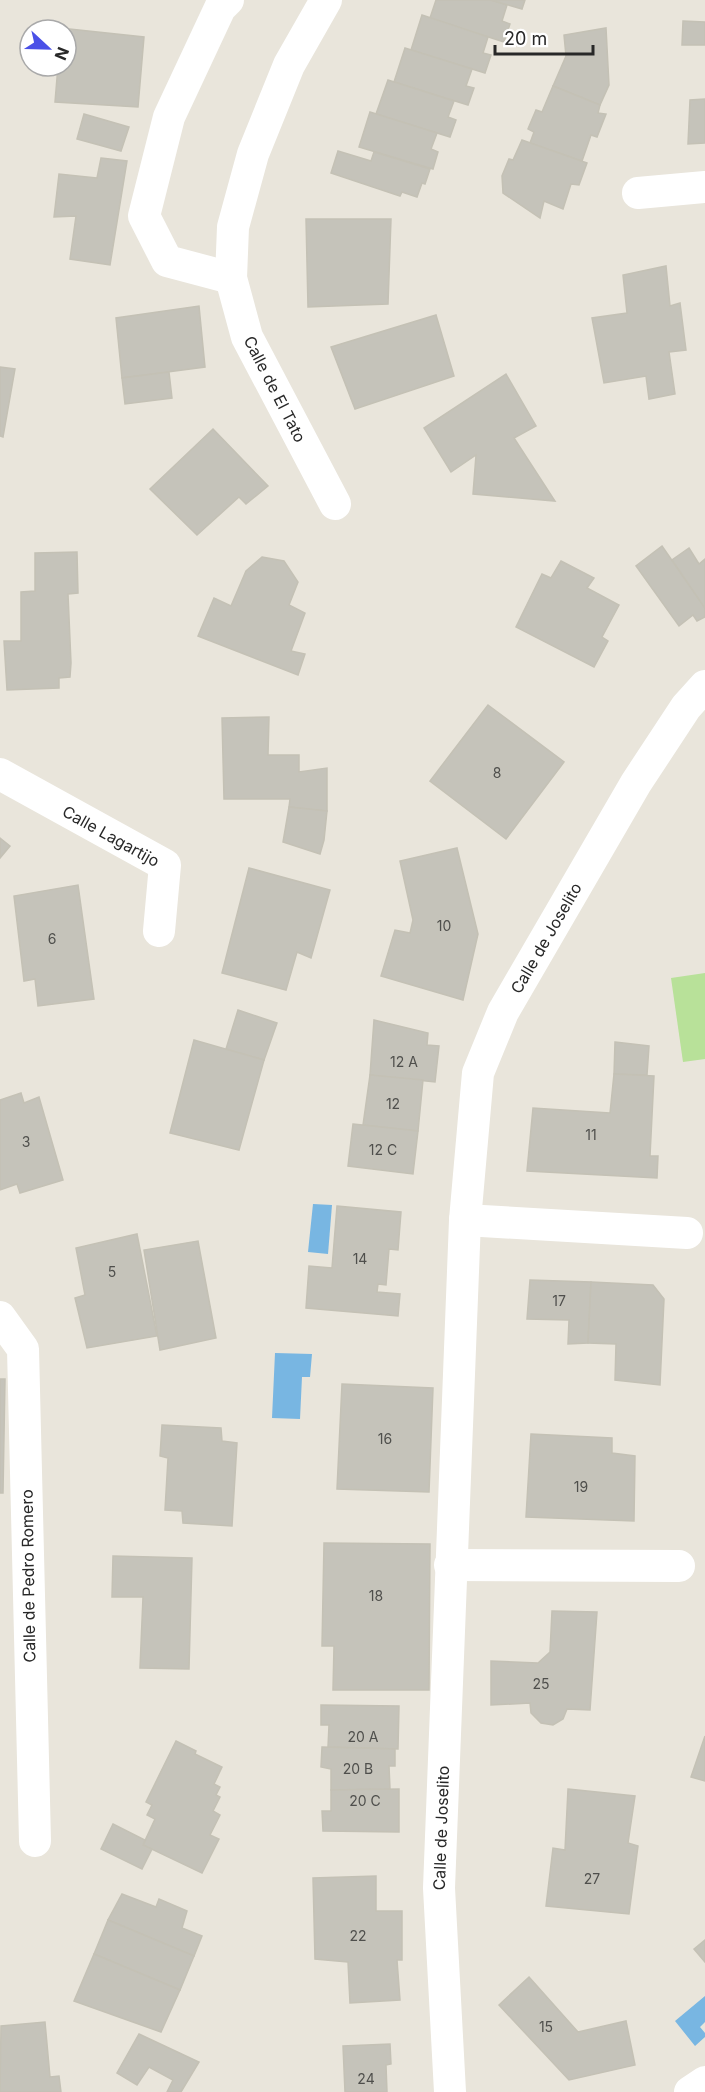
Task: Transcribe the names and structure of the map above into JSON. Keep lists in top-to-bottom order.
{
  "streets": {
    "street": [
      "Calle de El Tato",
      "Calle Lagartijo",
      "Calle de Joselito",
      "Calle de Pedro Romero"
    ]
  },
  "house_numbers": [
    "8",
    "10",
    "6",
    "12 A",
    "12",
    "11",
    "3",
    "12 C",
    "14",
    "5",
    "17",
    "16",
    "19",
    "18",
    "25",
    "20 A",
    "20 B",
    "20 C",
    "27",
    "22",
    "15",
    "24"
  ],
  "scale_bar": "20 m",
  "north": "right"
}
